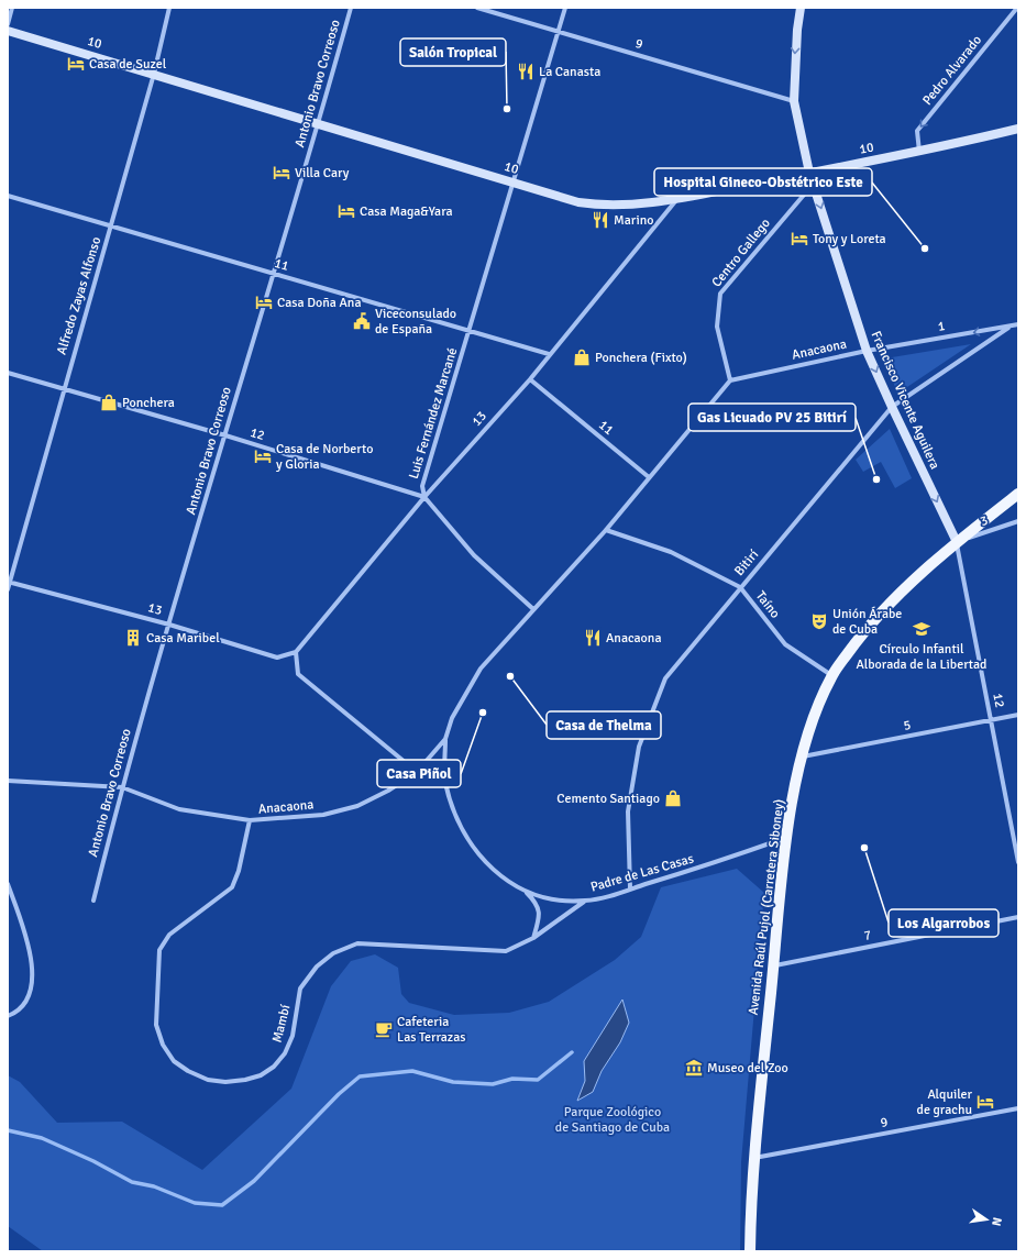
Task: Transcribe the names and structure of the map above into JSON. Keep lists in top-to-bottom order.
{
  "streets": {
    "main road": ["10", "Francisco Vicente Aguilera", "Avenida Raúl Pujol (Carretera Siboney)"],
    "street": [
      "9",
      "Pedro Alvarado",
      "Antonio Bravo Correoso",
      "Centro Gallego",
      "11",
      "Alfredo Zayas Alfonso",
      "1",
      "Anacaona",
      "Luis Fernández Marcané",
      "13",
      "12",
      "3",
      "Bitirí",
      "Taíno",
      "5",
      "Padre de Las Casas",
      "7",
      "Mambí"
    ]
  },
  "crossings": [
    ["10", "Pedro Alvarado"],
    ["10", "Antonio Bravo Correoso"],
    ["10", "Centro Gallego"],
    ["10", "Alfredo Zayas Alfonso"],
    ["10", "Francisco Vicente Aguilera"],
    ["10", "Luis Fernández Marcané"],
    ["10", "13"],
    ["9", "Francisco Vicente Aguilera"],
    ["9", "Luis Fernández Marcané"],
    ["9", "Avenida Raúl Pujol (Carretera Siboney)"],
    ["Antonio Bravo Correoso", "11"],
    ["Antonio Bravo Correoso", "Anacaona"],
    ["Antonio Bravo Correoso", "13"],
    ["Antonio Bravo Correoso", "12"],
    ["Centro Gallego", "Anacaona"],
    ["Centro Gallego", "Francisco Vicente Aguilera"],
    ["11", "Alfredo Zayas Alfonso"],
    ["11", "Anacaona"],
    ["11", "Luis Fernández Marcané"],
    ["11", "13"],
    ["Alfredo Zayas Alfonso", "13"],
    ["Alfredo Zayas Alfonso", "12"],
    ["1", "Anacaona"],
    ["1", "Francisco Vicente Aguilera"],
    ["1", "Bitirí"],
    ["Anacaona", "Francisco Vicente Aguilera"],
    ["Anacaona", "Taíno"],
    ["Anacaona", "Padre de Las Casas"],
    ["Anacaona", "Mambí"],
    ["Francisco Vicente Aguilera", "12"],
    ["Francisco Vicente Aguilera", "3"],
    ["Francisco Vicente Aguilera", "Bitirí"],
    ["Francisco Vicente Aguilera", "Avenida Raúl Pujol (Carretera Siboney)"],
    ["Luis Fernández Marcané", "13"],
    ["Luis Fernández Marcané", "12"],
    ["13", "12"],
    ["12", "3"],
    ["12", "5"],
    ["12", "Avenida Raúl Pujol (Carretera Siboney)"],
    ["3", "Avenida Raúl Pujol (Carretera Siboney)"],
    ["Bitirí", "Taíno"],
    ["Bitirí", "Padre de Las Casas"],
    ["Taíno", "Avenida Raúl Pujol (Carretera Siboney)"],
    ["5", "Avenida Raúl Pujol (Carretera Siboney)"],
    ["Padre de Las Casas", "Avenida Raúl Pujol (Carretera Siboney)"],
    ["Padre de Las Casas", "Mambí"],
    ["Avenida Raúl Pujol (Carretera Siboney)", "7"]
  ],
  "one_way": ["Pedro Alvarado", "1", "Francisco Vicente Aguilera"],
  "parks": ["Parque Zoológico de Santiago de Cuba"],
  "places": {
    "hotel": [
      "Casa de Suzel",
      "Villa Cary",
      "Casa Maga&Yara",
      "Tony y Loreta",
      "Casa Doña Ana",
      "Casa de Norberto y Gloria",
      "Alquiler de grachu"
    ],
    "restaurant": ["La Canasta", "Marino", "Anacaona"],
    "other": [
      "Salón Tropical",
      "Hospital Gineco-Obstétrico Este",
      "Gas Licuado PV 25 Bitirí",
      "Casa de Thelma",
      "Casa Piñol",
      "Los Algarrobos"
    ],
    "public building": ["Viceconsulado de España"],
    "shop": ["Ponchera (Fixto)", "Ponchera", "Cemento Santiago"],
    "theatre": ["Unión Árabe de Cuba"],
    "school or university": ["Círculo Infantil Alborada de la Libertad"],
    "building": ["Casa Maribel"],
    "cafe": ["Cafeteria Las Terrazas"],
    "museum": ["Museo del Zoo"]
  },
  "north": "right"
}
